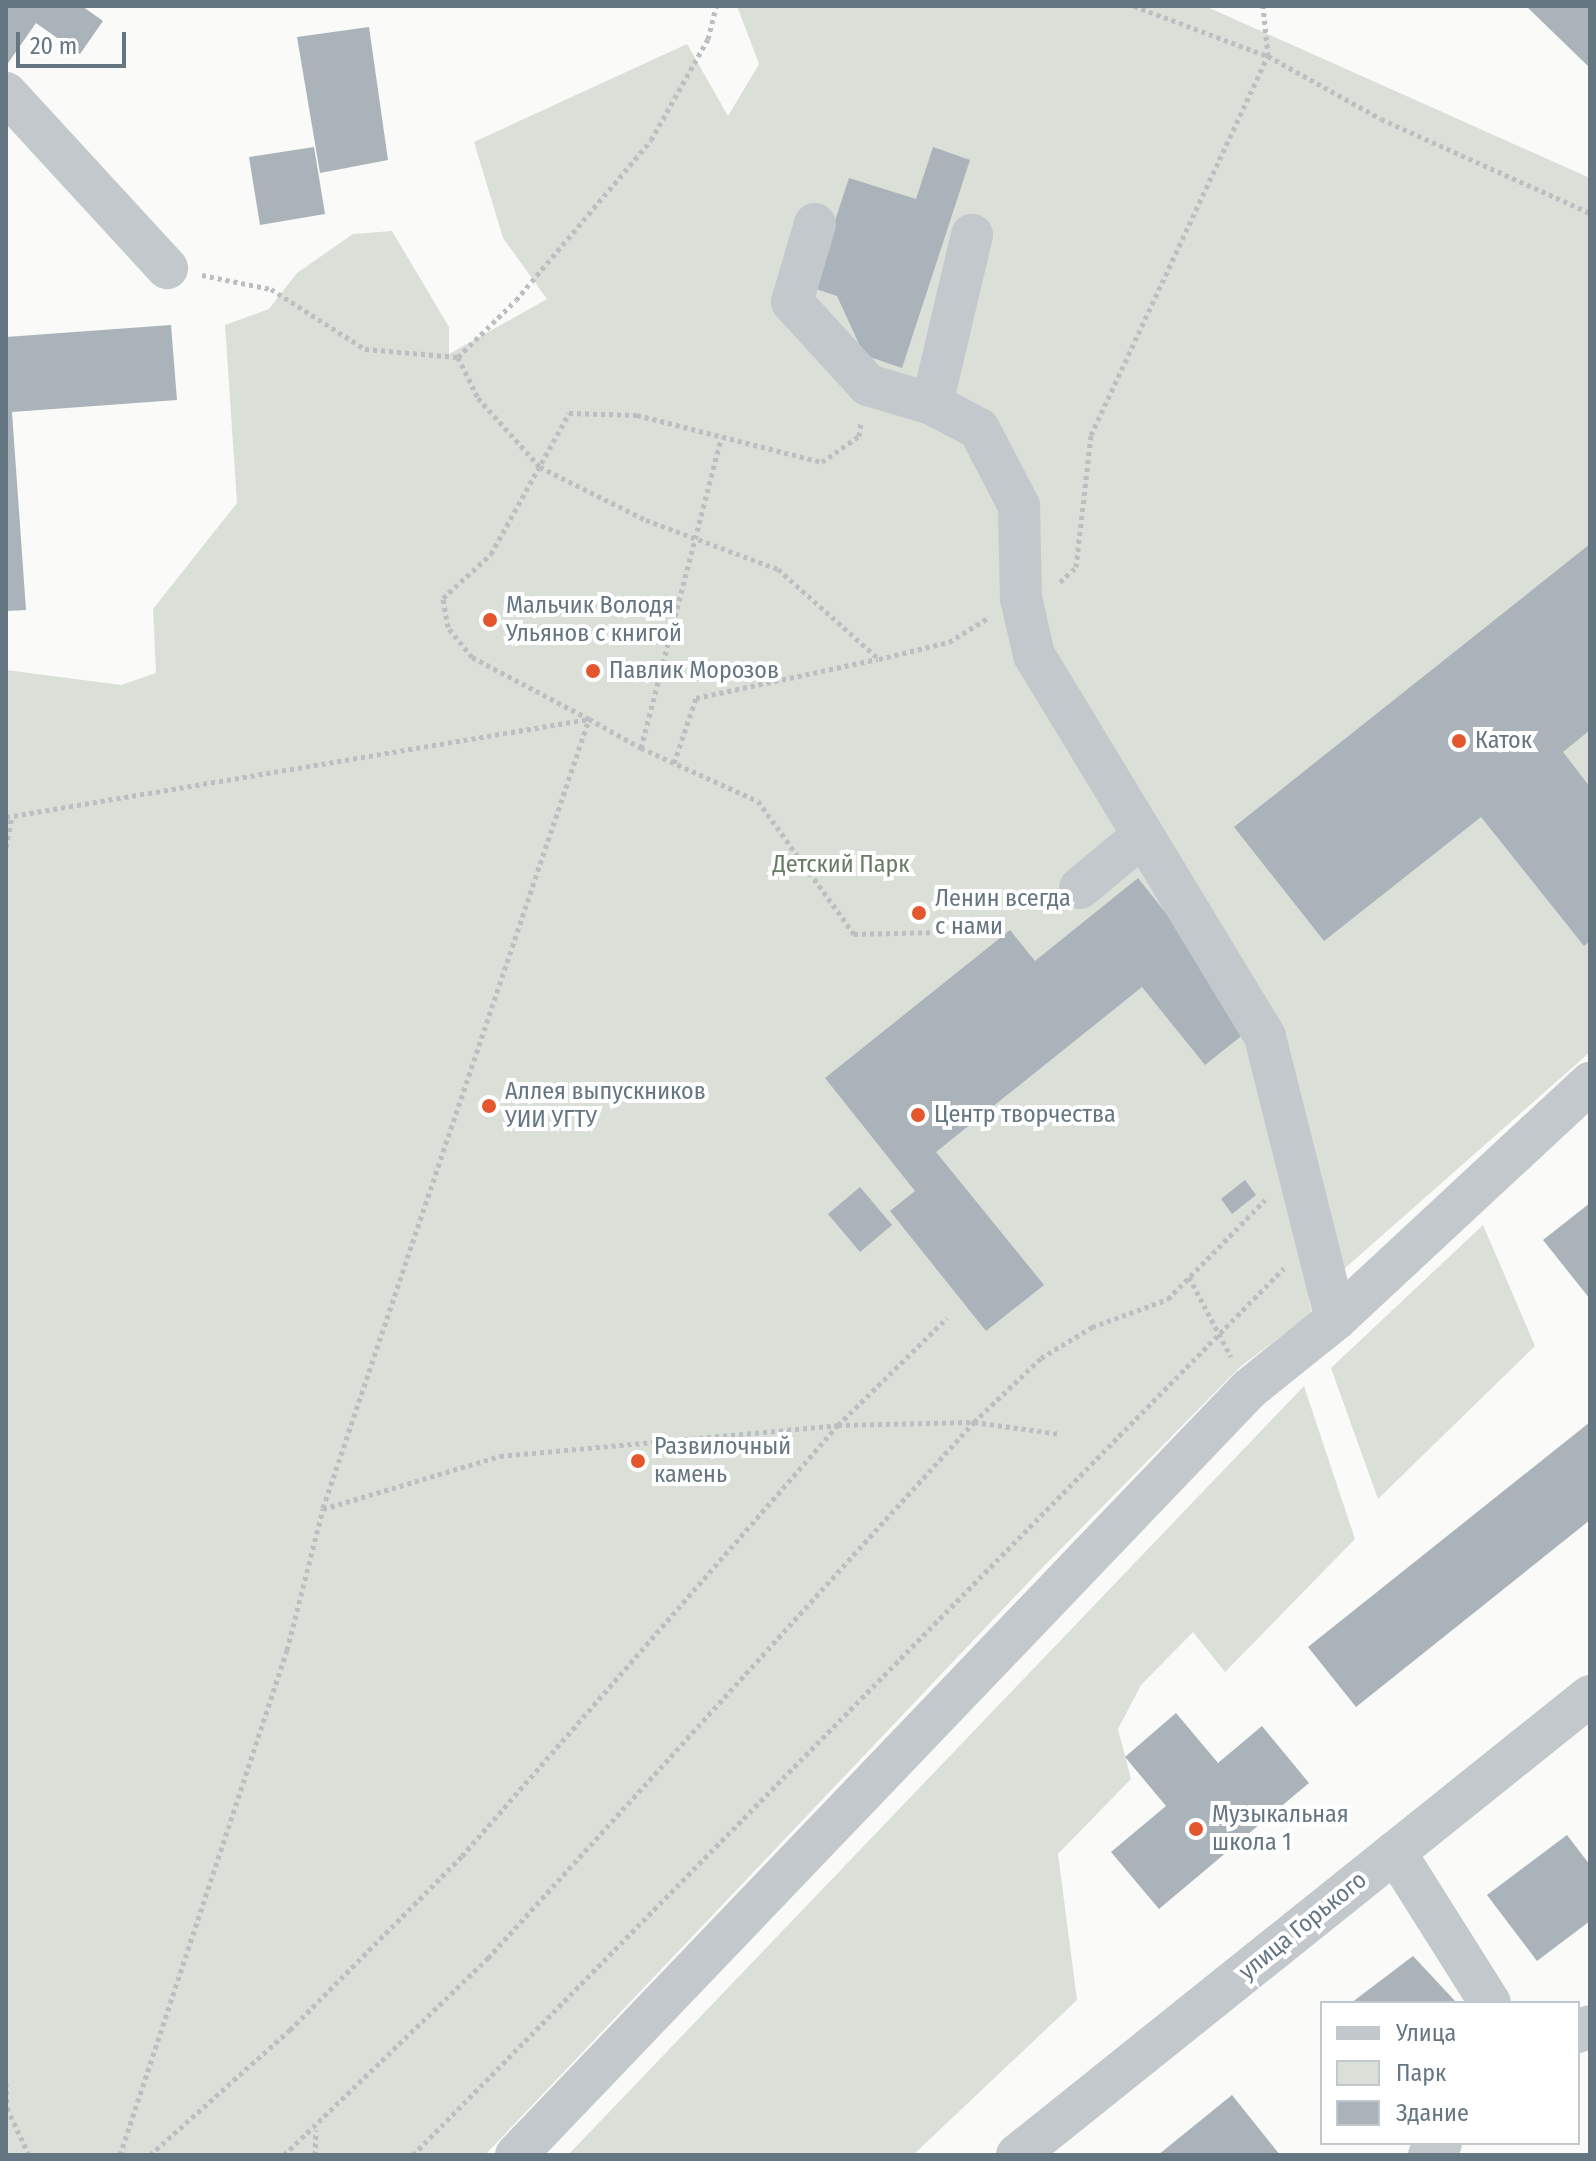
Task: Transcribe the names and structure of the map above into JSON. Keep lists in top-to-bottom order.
{
  "streets": {
    "street": ["улица Горького"]
  },
  "parks": ["Детский Парк"],
  "places": [
    "Мальчик Володя Ульянов с книгой",
    "Павлик Морозов",
    "Каток",
    "Ленин всегда с нами",
    "Аллея выпускников УИИ УГТУ",
    "Центр творчества",
    "Развилочный камень",
    "Музыкальная школа 1"
  ],
  "legend": ["Улица", "Парк", "Здание"],
  "scale_bar": "20 m"
}
